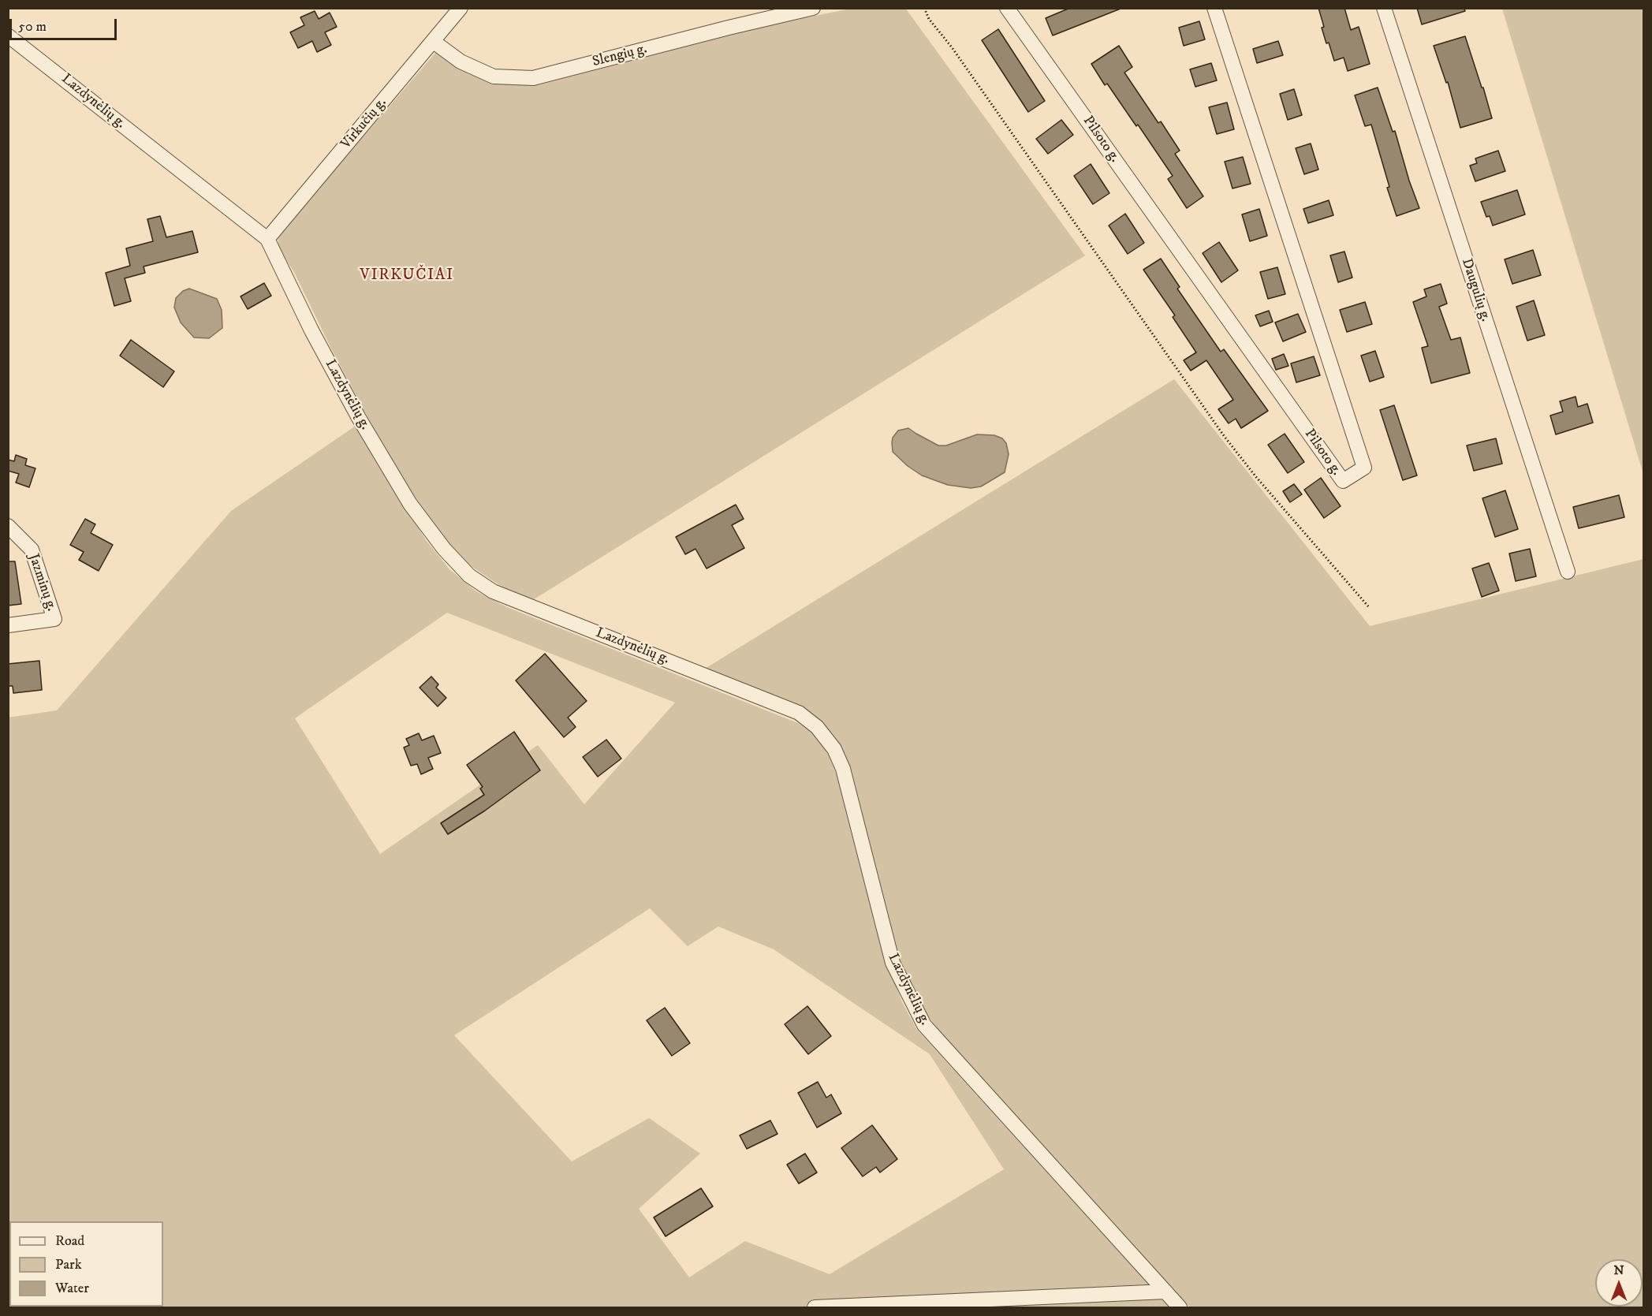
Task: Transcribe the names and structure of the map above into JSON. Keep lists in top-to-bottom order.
{
  "streets": {
    "street": [
      "Slengių g.",
      "Lazdynėlių g.",
      "Virkučių g.",
      "Pilsoto g.",
      "Daugulių g.",
      "Jazminų g."
    ]
  },
  "crossings": [
    ["Slengių g.", "Virkučių g."],
    ["Lazdynėlių g.", "Virkučių g."]
  ],
  "districts": ["VIRKUČIAI"],
  "legend": ["Road", "Park", "Water"],
  "scale_bar": "50 m",
  "north": "top"
}
